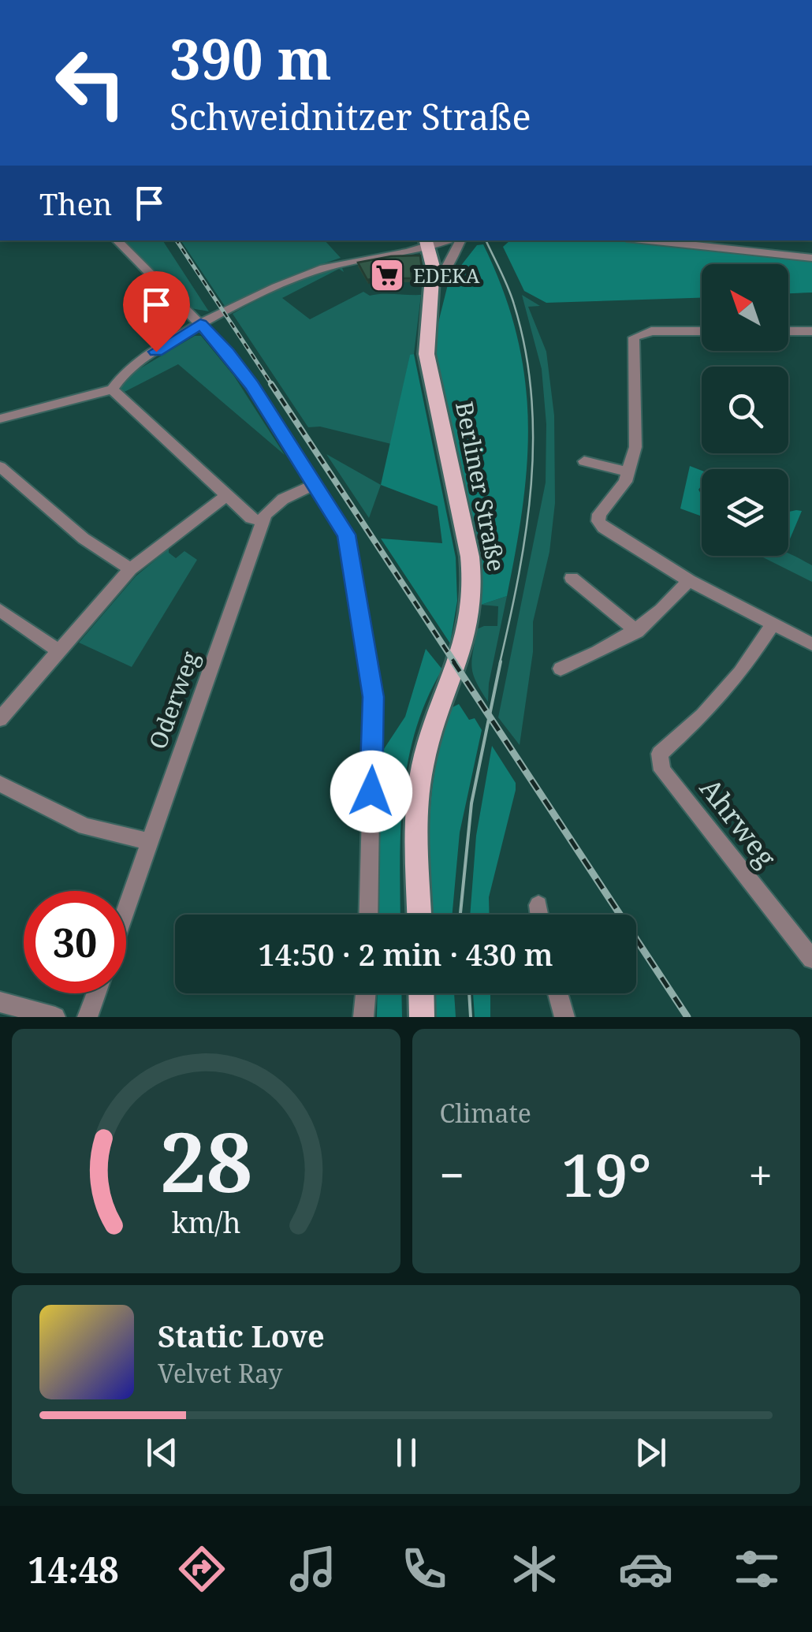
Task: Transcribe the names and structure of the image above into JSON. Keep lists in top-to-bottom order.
{
  "streets": {
    "main road": ["Berliner Straße"],
    "street": ["Oderweg", "Ahrweg"]
  },
  "places": {
    "supermarket": ["EDEKA"]
  },
  "north": "top left",
  "page": {
    "turn": ["390 m", "Schweidnitzer Straße"],
    "then": "Then",
    "limit": "30",
    "trip": "14:50 · 2 min · 430 m",
    "tile": "Climate",
    "heat": ["−", "19°", "+"],
    "song": ["Static Love", "Velvet Ray"],
    "tabs": "14:48",
    "gauge": ["28", "km/h"]
  }
}
